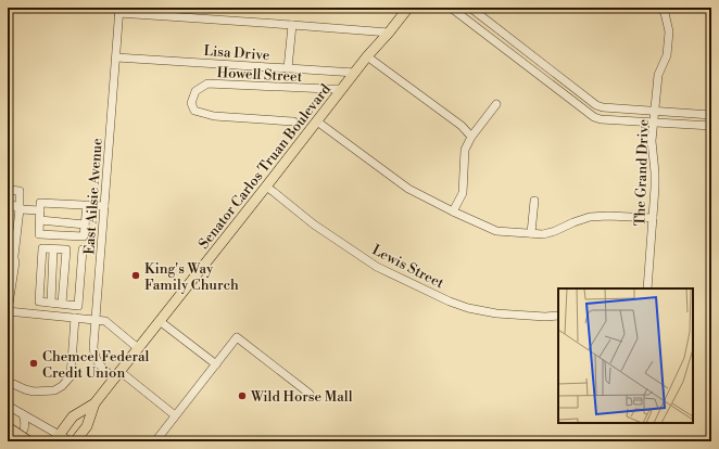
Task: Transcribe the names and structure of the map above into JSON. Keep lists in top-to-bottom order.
{
  "streets": {
    "main road": ["Senator Carlos Truan Boulevard"],
    "street": [
      "Lisa Drive",
      "Howell Street",
      "The Grand Drive",
      "East Ailsie Avenue",
      "Lewis Street"
    ]
  },
  "crossings": [
    ["Lisa Drive", "Senator Carlos Truan Boulevard"],
    ["Lisa Drive", "East Ailsie Avenue"],
    ["Howell Street", "Senator Carlos Truan Boulevard"],
    ["Senator Carlos Truan Boulevard", "East Ailsie Avenue"],
    ["Senator Carlos Truan Boulevard", "Lewis Street"]
  ],
  "places": ["King's Way Family Church", "Chemcel Federal Credit Union", "Wild Horse Mall"]
}
